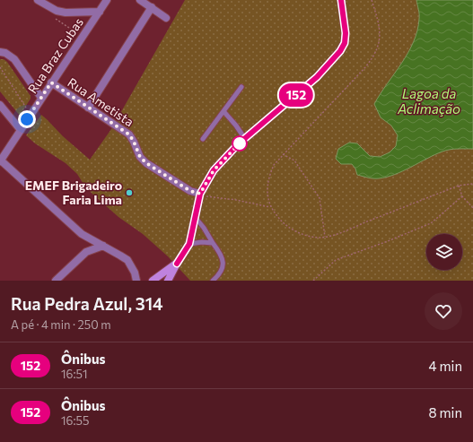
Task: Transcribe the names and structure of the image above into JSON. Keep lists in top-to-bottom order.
{
  "streets": {
    "street": ["Rua Braz Cubas", "Rua Ametista"]
  },
  "crossings": [
    ["Rua Braz Cubas", "Rua Ametista"]
  ],
  "water": ["Lagoa da Aclimação"],
  "places": ["EMEF Brigadeiro Faria Lima"],
  "lines": ["bus line 152"],
  "page": {
    "on_map": "152",
    "heading": ["Rua Pedra Azul, 314", "A pé · 4 min · 250 m"],
    "list": [
      {
        "mark": "152",
        "name": "Ônibus",
        "note": "16:51",
        "value": "4 min"
      },
      {
        "mark": "152",
        "name": "Ônibus",
        "note": "16:55",
        "value": "8 min"
      }
    ]
  }
}
